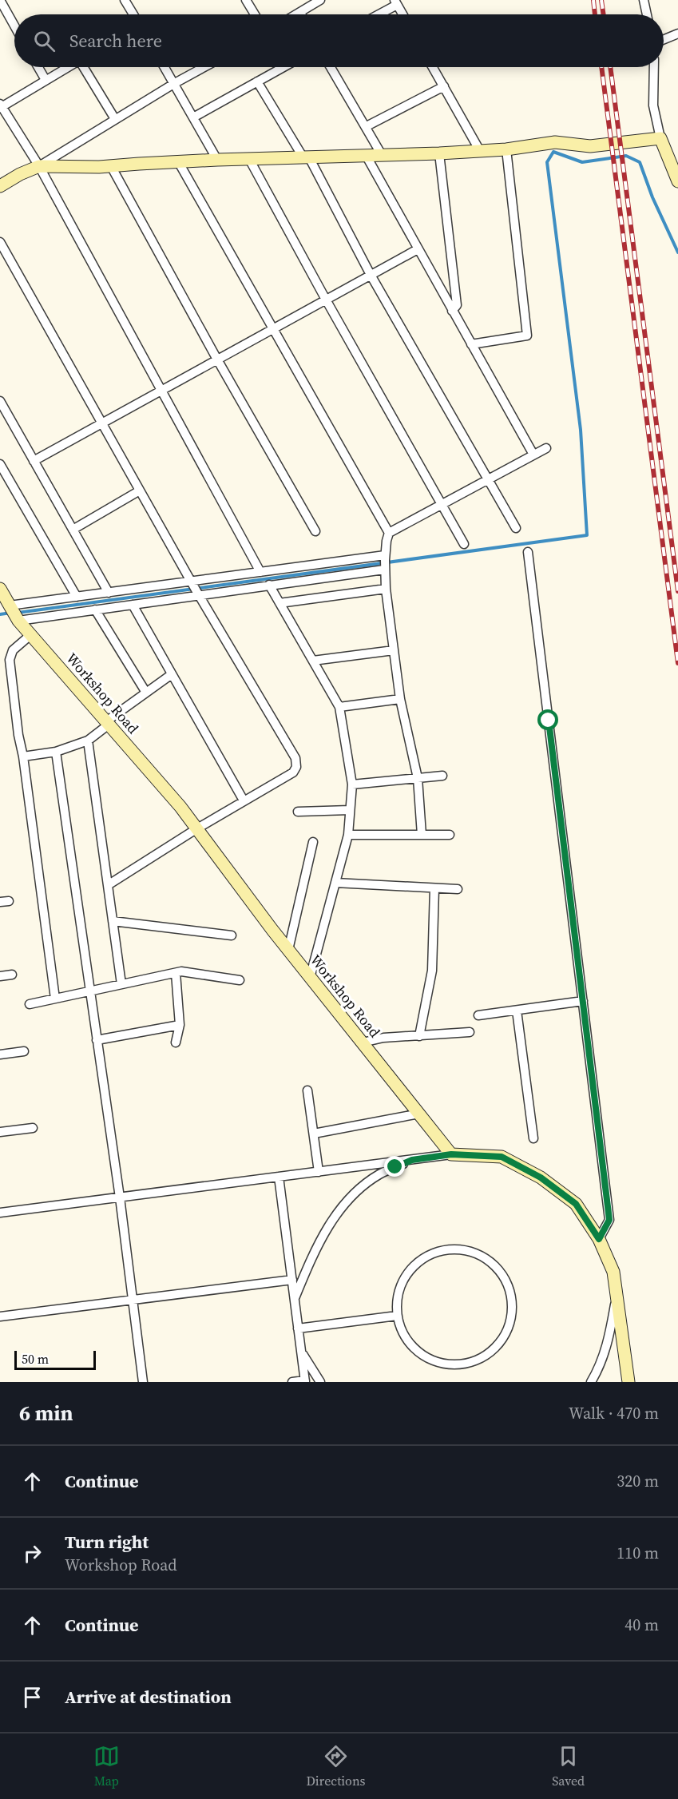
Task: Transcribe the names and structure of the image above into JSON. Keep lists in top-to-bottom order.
{
  "streets": {
    "main road": ["Workshop Road"]
  },
  "scale_bar": "50 m",
  "page": {
    "search": "Search here",
    "scale": "50 m",
    "heading": ["6 min", "Walk · 470 m"],
    "list": [
      ["Continue", "320 m"],
      ["Turn right", "Workshop Road", "110 m"],
      ["Continue", "40 m"],
      "Arrive at destination"
    ],
    "nav": ["Map", "Directions", "Saved"]
  }
}
